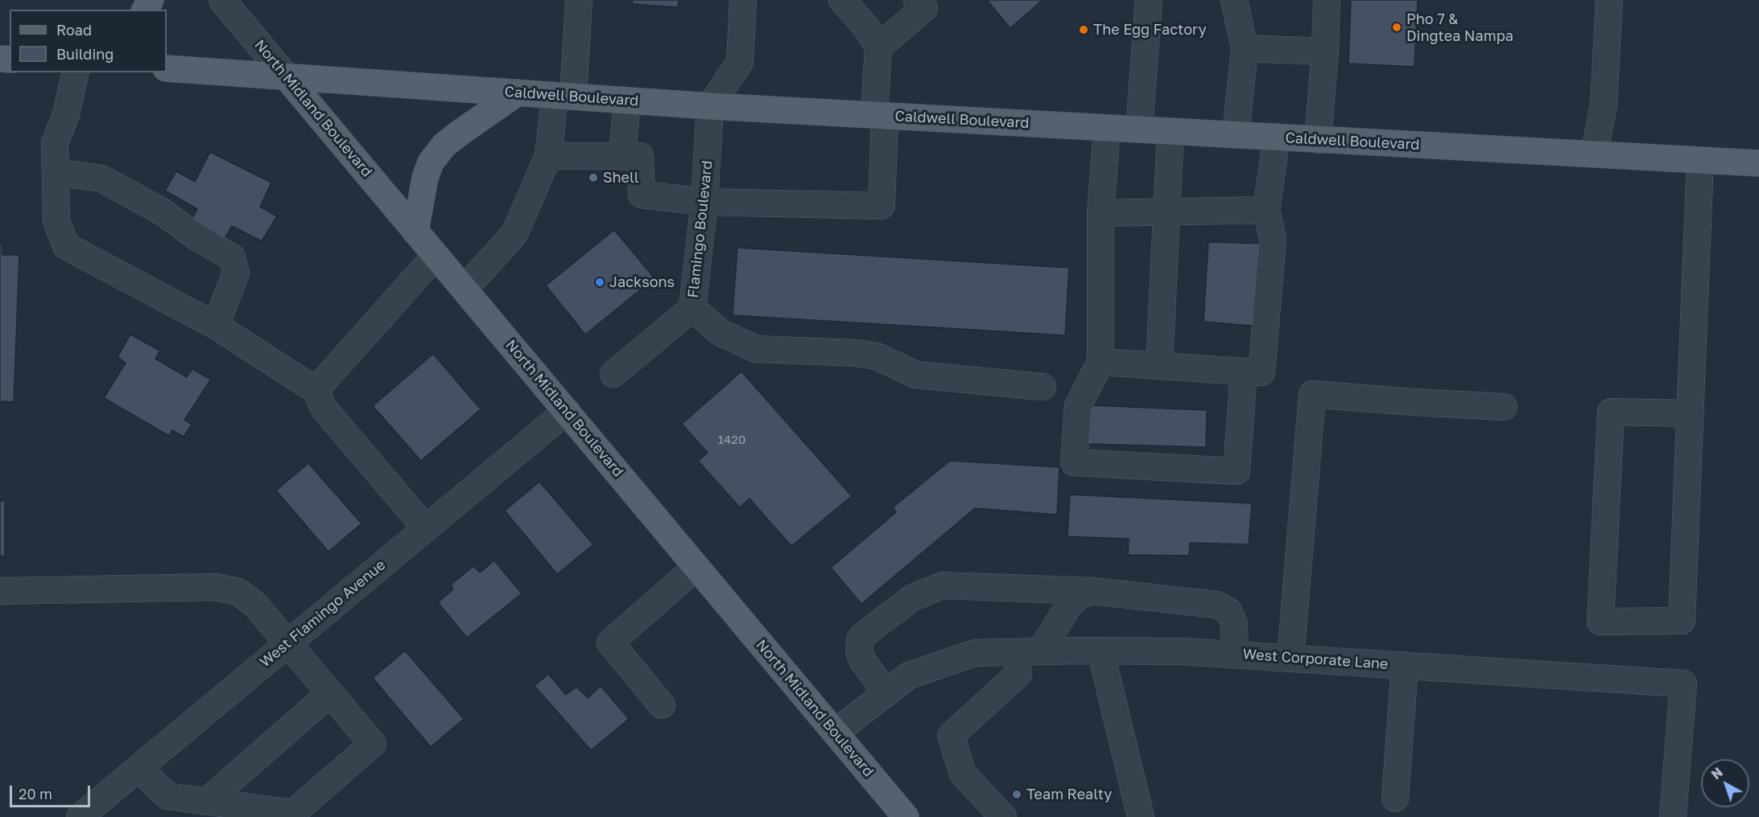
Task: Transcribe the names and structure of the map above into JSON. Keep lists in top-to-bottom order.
{
  "streets": {
    "main road": ["Caldwell Boulevard", "North Midland Boulevard"],
    "street": ["Flamingo Boulevard", "West Flamingo Avenue", "West Corporate Lane"]
  },
  "crossings": [
    ["Caldwell Boulevard", "North Midland Boulevard"],
    ["Caldwell Boulevard", "Flamingo Boulevard"],
    ["North Midland Boulevard", "West Flamingo Avenue"],
    ["North Midland Boulevard", "West Corporate Lane"]
  ],
  "places": [
    "Pho 7 & Dingtea Nampa",
    "The Egg Factory",
    "Shell",
    "Jacksons",
    "Team Realty"
  ],
  "house_numbers": ["1420"],
  "legend": ["Road", "Building"],
  "scale_bar": "20 m",
  "north": "top left"
}
